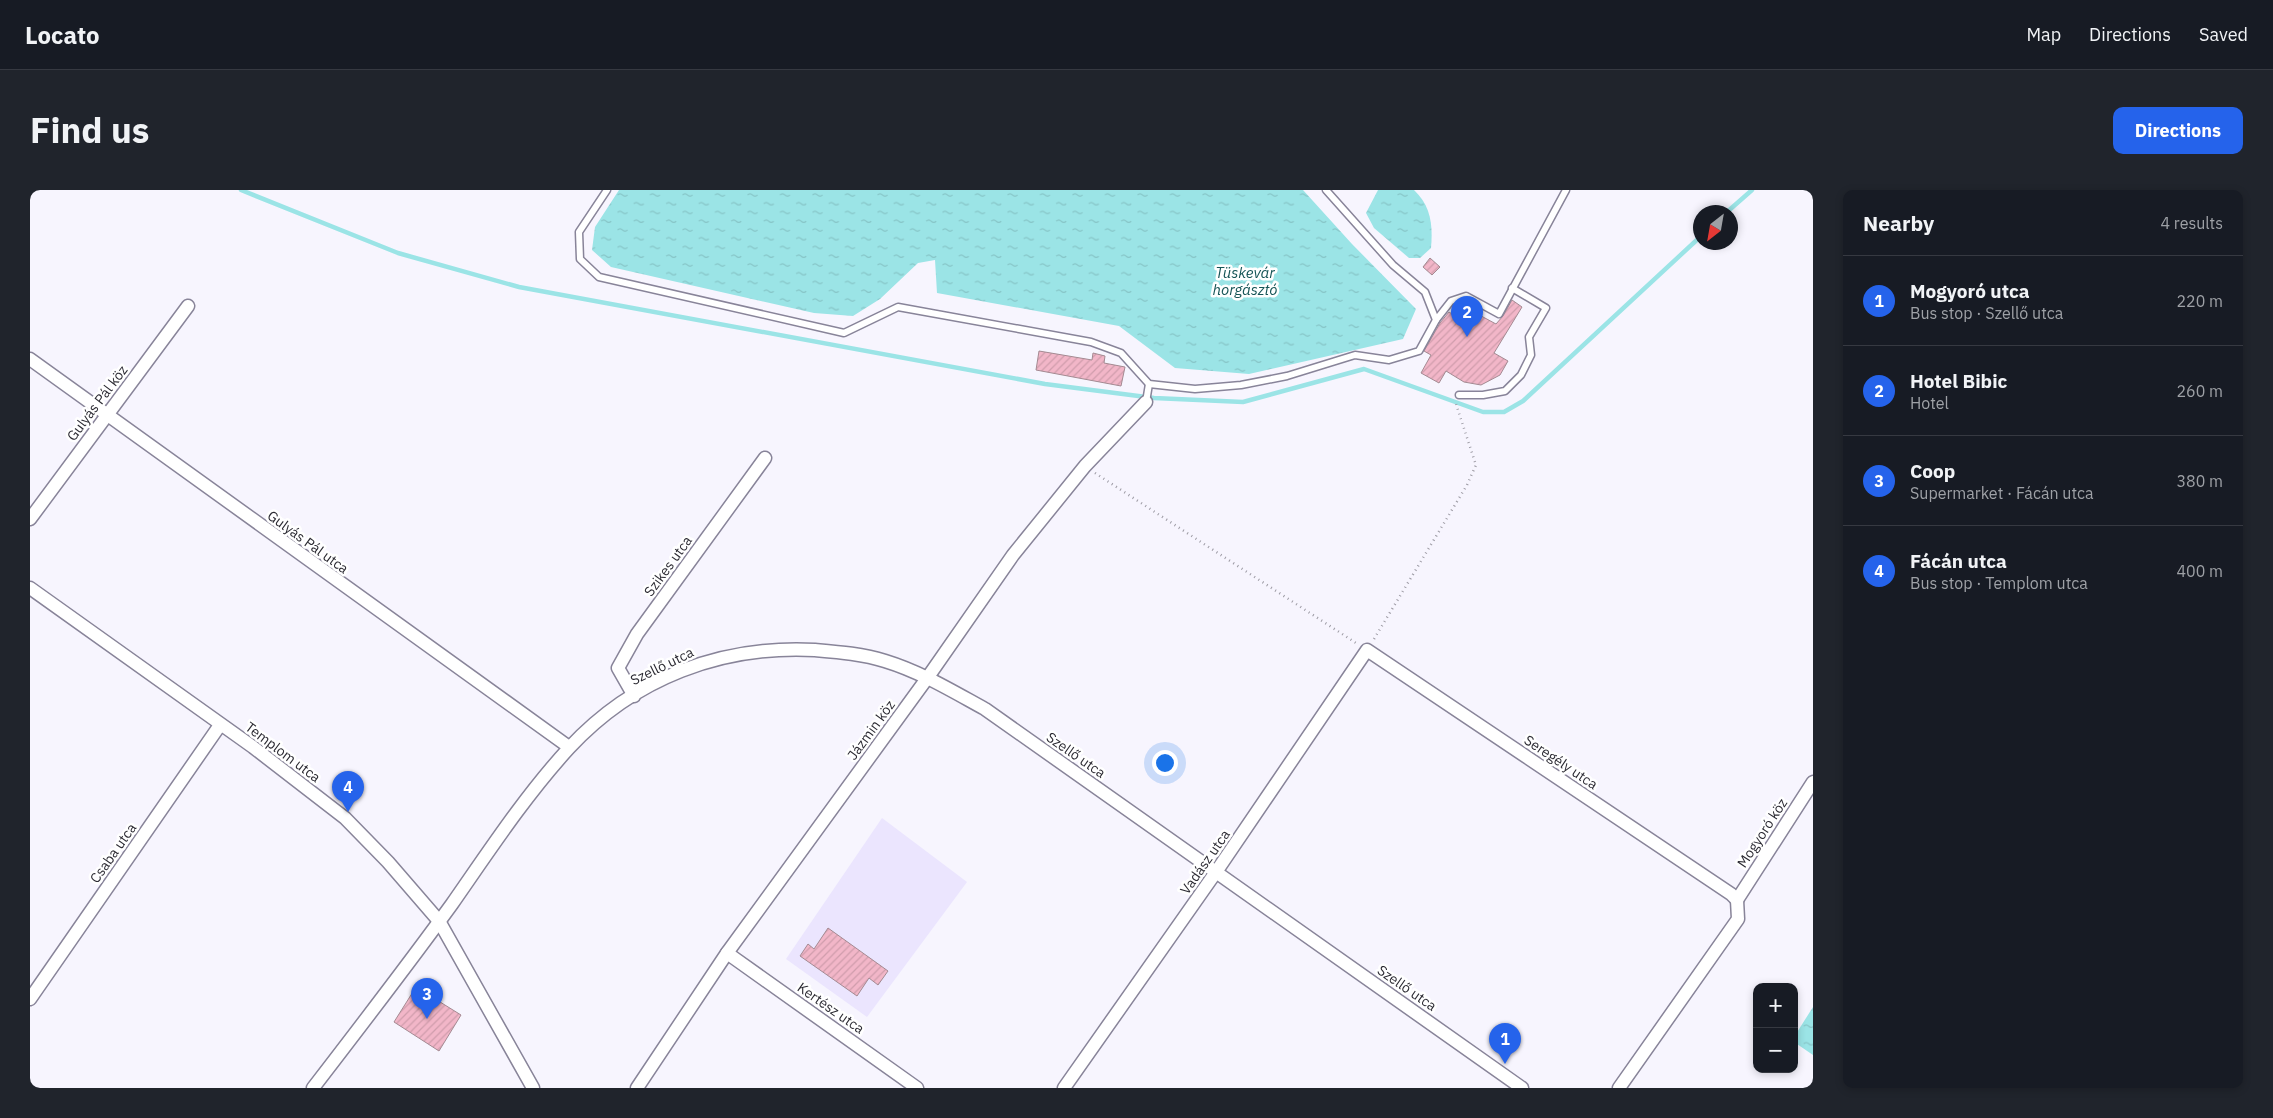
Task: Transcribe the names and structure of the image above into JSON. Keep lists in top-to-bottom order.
{
  "streets": {
    "street": [
      "Gulyás Pál köz",
      "Gulyás Pál utca",
      "Szikes utca",
      "Szellő utca",
      "Jázmin köz",
      "Templom utca",
      "Seregély utca",
      "Mogyoró köz",
      "Csaba utca",
      "Vadász utca",
      "Kertész utca"
    ]
  },
  "crossings": [
    ["Gulyás Pál köz", "Gulyás Pál utca"],
    ["Gulyás Pál utca", "Szellő utca"],
    ["Szikes utca", "Szellő utca"],
    ["Szellő utca", "Jázmin köz"],
    ["Szellő utca", "Vadász utca"],
    ["Jázmin köz", "Kertész utca"],
    ["Templom utca", "Csaba utca"],
    ["Seregély utca", "Mogyoró köz"],
    ["Seregély utca", "Vadász utca"]
  ],
  "water": ["Tüskevár horgásztó"],
  "north": "bottom left",
  "page": {
    "header": "Locato",
    "nav": ["Map", "Directions", "Saved"],
    "title": "Find us",
    "buttons": "Directions",
    "heading": ["Nearby", "4 results"],
    "list": [
      {
        "mark": "1",
        "name": "Mogyoró utca",
        "note": "Bus stop · Szellő utca",
        "value": "220 m"
      },
      {
        "mark": "2",
        "name": "Hotel Bibic",
        "note": "Hotel",
        "value": "260 m"
      },
      {
        "mark": "3",
        "name": "Coop",
        "note": "Supermarket · Fácán utca",
        "value": "380 m"
      },
      {
        "mark": "4",
        "name": "Fácán utca",
        "note": "Bus stop · Templom utca",
        "value": "400 m"
      }
    ],
    "pins": [
      "2",
      "4",
      "3",
      "1"
    ],
    "map_buttons": ["+", "−"]
  }
}
